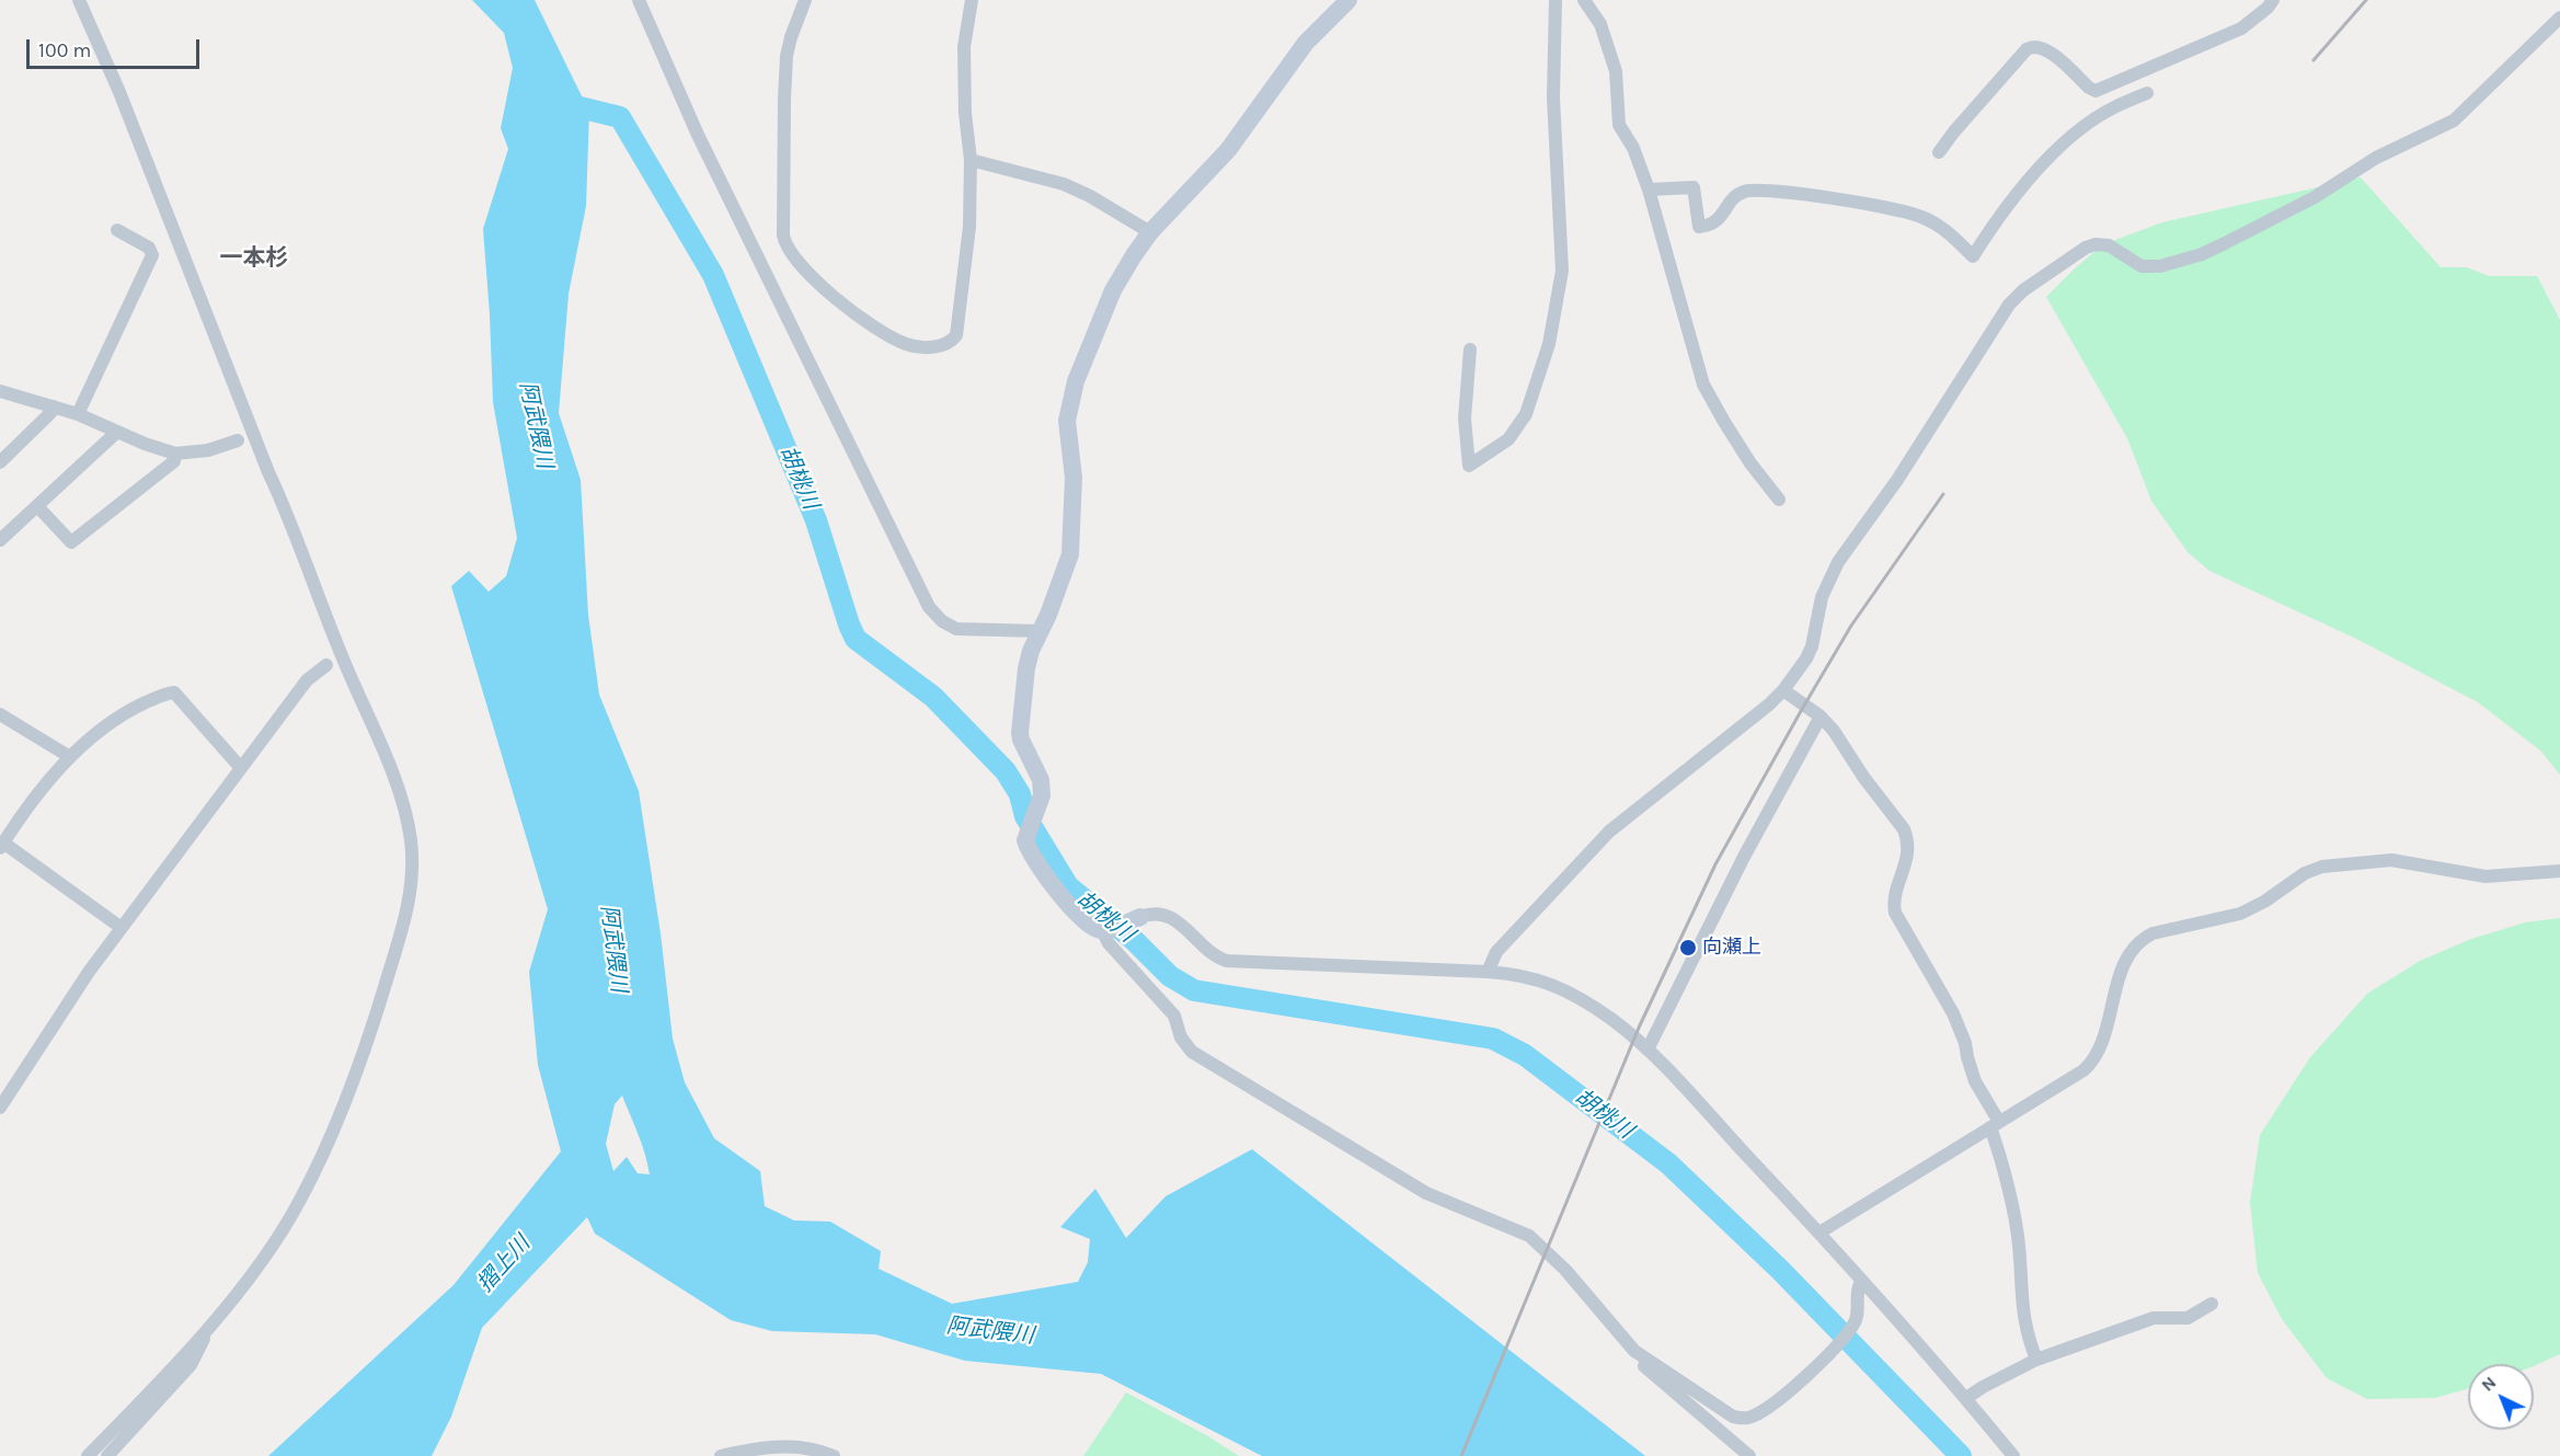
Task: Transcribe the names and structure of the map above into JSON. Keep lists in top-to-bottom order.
{
  "districts": ["一本杉"],
  "water": ["阿武隈川", "胡桃川", "摺上川"],
  "places": ["向瀬上"],
  "scale_bar": "100 m",
  "north": "top left"
}
